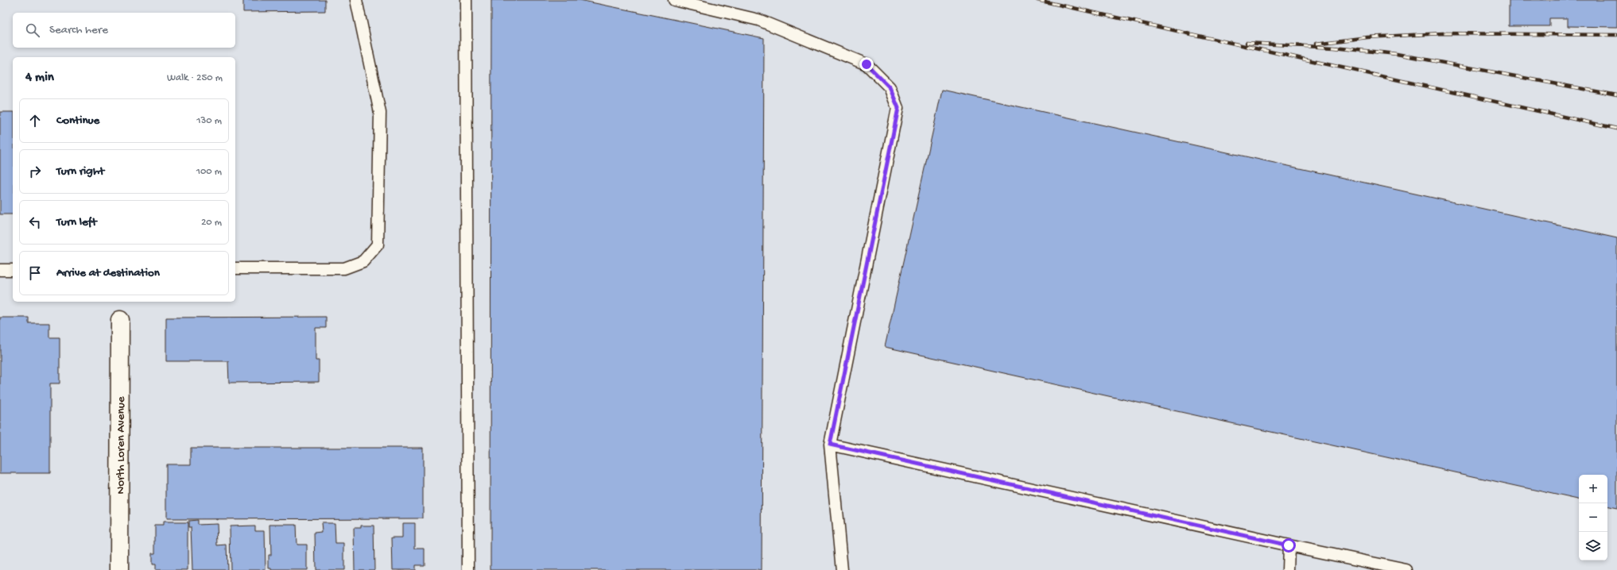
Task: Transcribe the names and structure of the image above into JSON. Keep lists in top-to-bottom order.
{
  "streets": {
    "street": ["North Loren Avenue"]
  },
  "page": {
    "search": "Search here",
    "heading": ["4 min", "Walk · 250 m"],
    "list": [
      ["Continue", "130 m"],
      ["Turn right", "100 m"],
      ["Turn left", "20 m"],
      "Arrive at destination"
    ],
    "map_buttons": ["+", "−"]
  }
}
